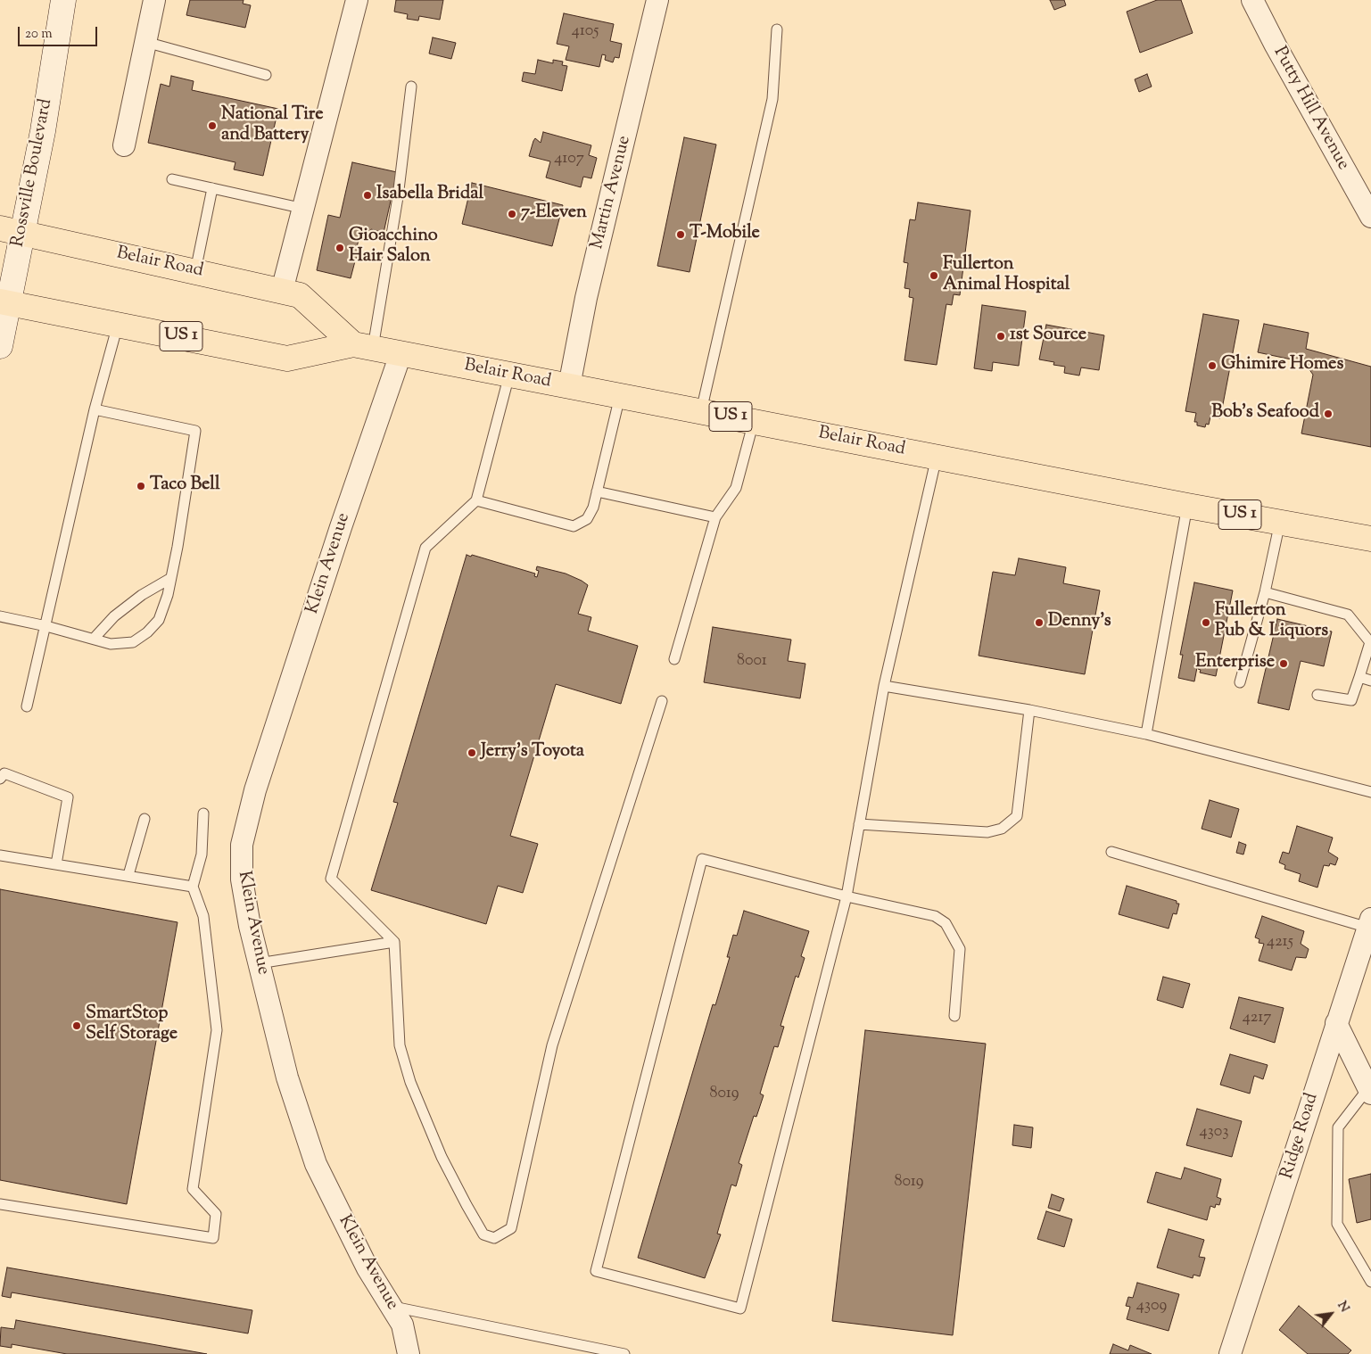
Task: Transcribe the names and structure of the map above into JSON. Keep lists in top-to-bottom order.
{
  "streets": {
    "highway": ["Belair Road", "US 1"],
    "main road": ["Rossville Boulevard"],
    "street": [
      "Putty Hill Avenue",
      "Martin Avenue",
      "Klein Avenue",
      "Ridge Road"
    ]
  },
  "crossings": [
    ["Rossville Boulevard", "Belair Road"],
    ["Martin Avenue", "Belair Road"],
    ["Belair Road", "Klein Avenue"]
  ],
  "places": [
    "National Tire and Battery",
    "Isabella Bridal",
    "7-Eleven",
    "T-Mobile",
    "Gioacchino Hair Salon",
    "Fullerton Animal Hospital",
    "1st Source",
    "Ghimire Homes",
    "Bob's Seafood",
    "Taco Bell",
    "Denny's",
    "Fullerton Pub & Liquors",
    "Enterprise",
    "Jerry's Toyota",
    "SmartStop Self Storage"
  ],
  "house_numbers": [
    "4105",
    "4107",
    "8001",
    "4215",
    "4217",
    "8019",
    "4303",
    "8019",
    "4309"
  ],
  "scale_bar": "20 m",
  "north": "top right"
}
